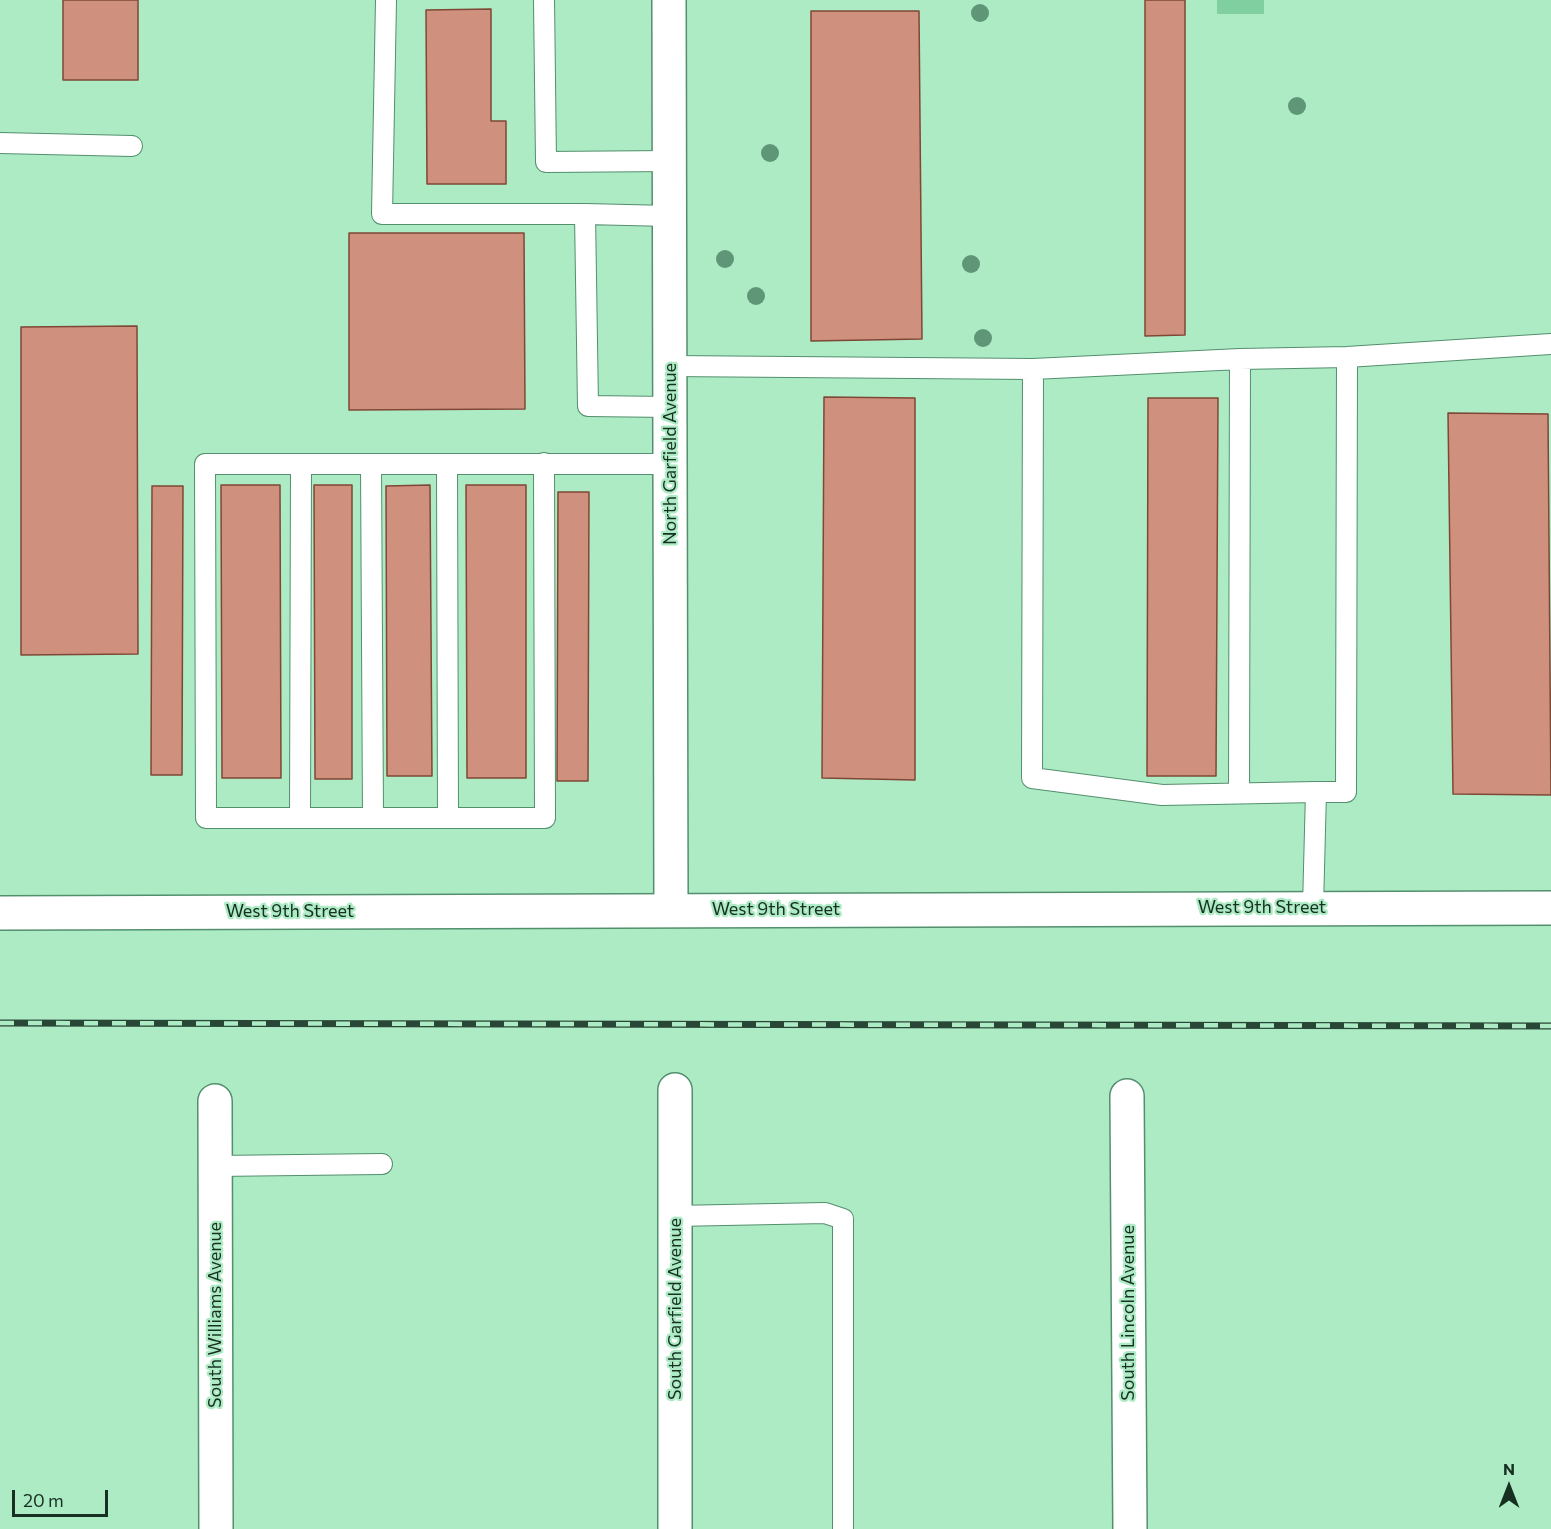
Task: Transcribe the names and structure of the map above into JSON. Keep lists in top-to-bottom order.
{
  "streets": {
    "street": [
      "North Garfield Avenue",
      "West 9th Street",
      "South Garfield Avenue",
      "South Lincoln Avenue",
      "South Williams Avenue"
    ]
  },
  "crossings": [
    ["North Garfield Avenue", "West 9th Street"]
  ],
  "scale_bar": "20 m",
  "north": "top"
}
